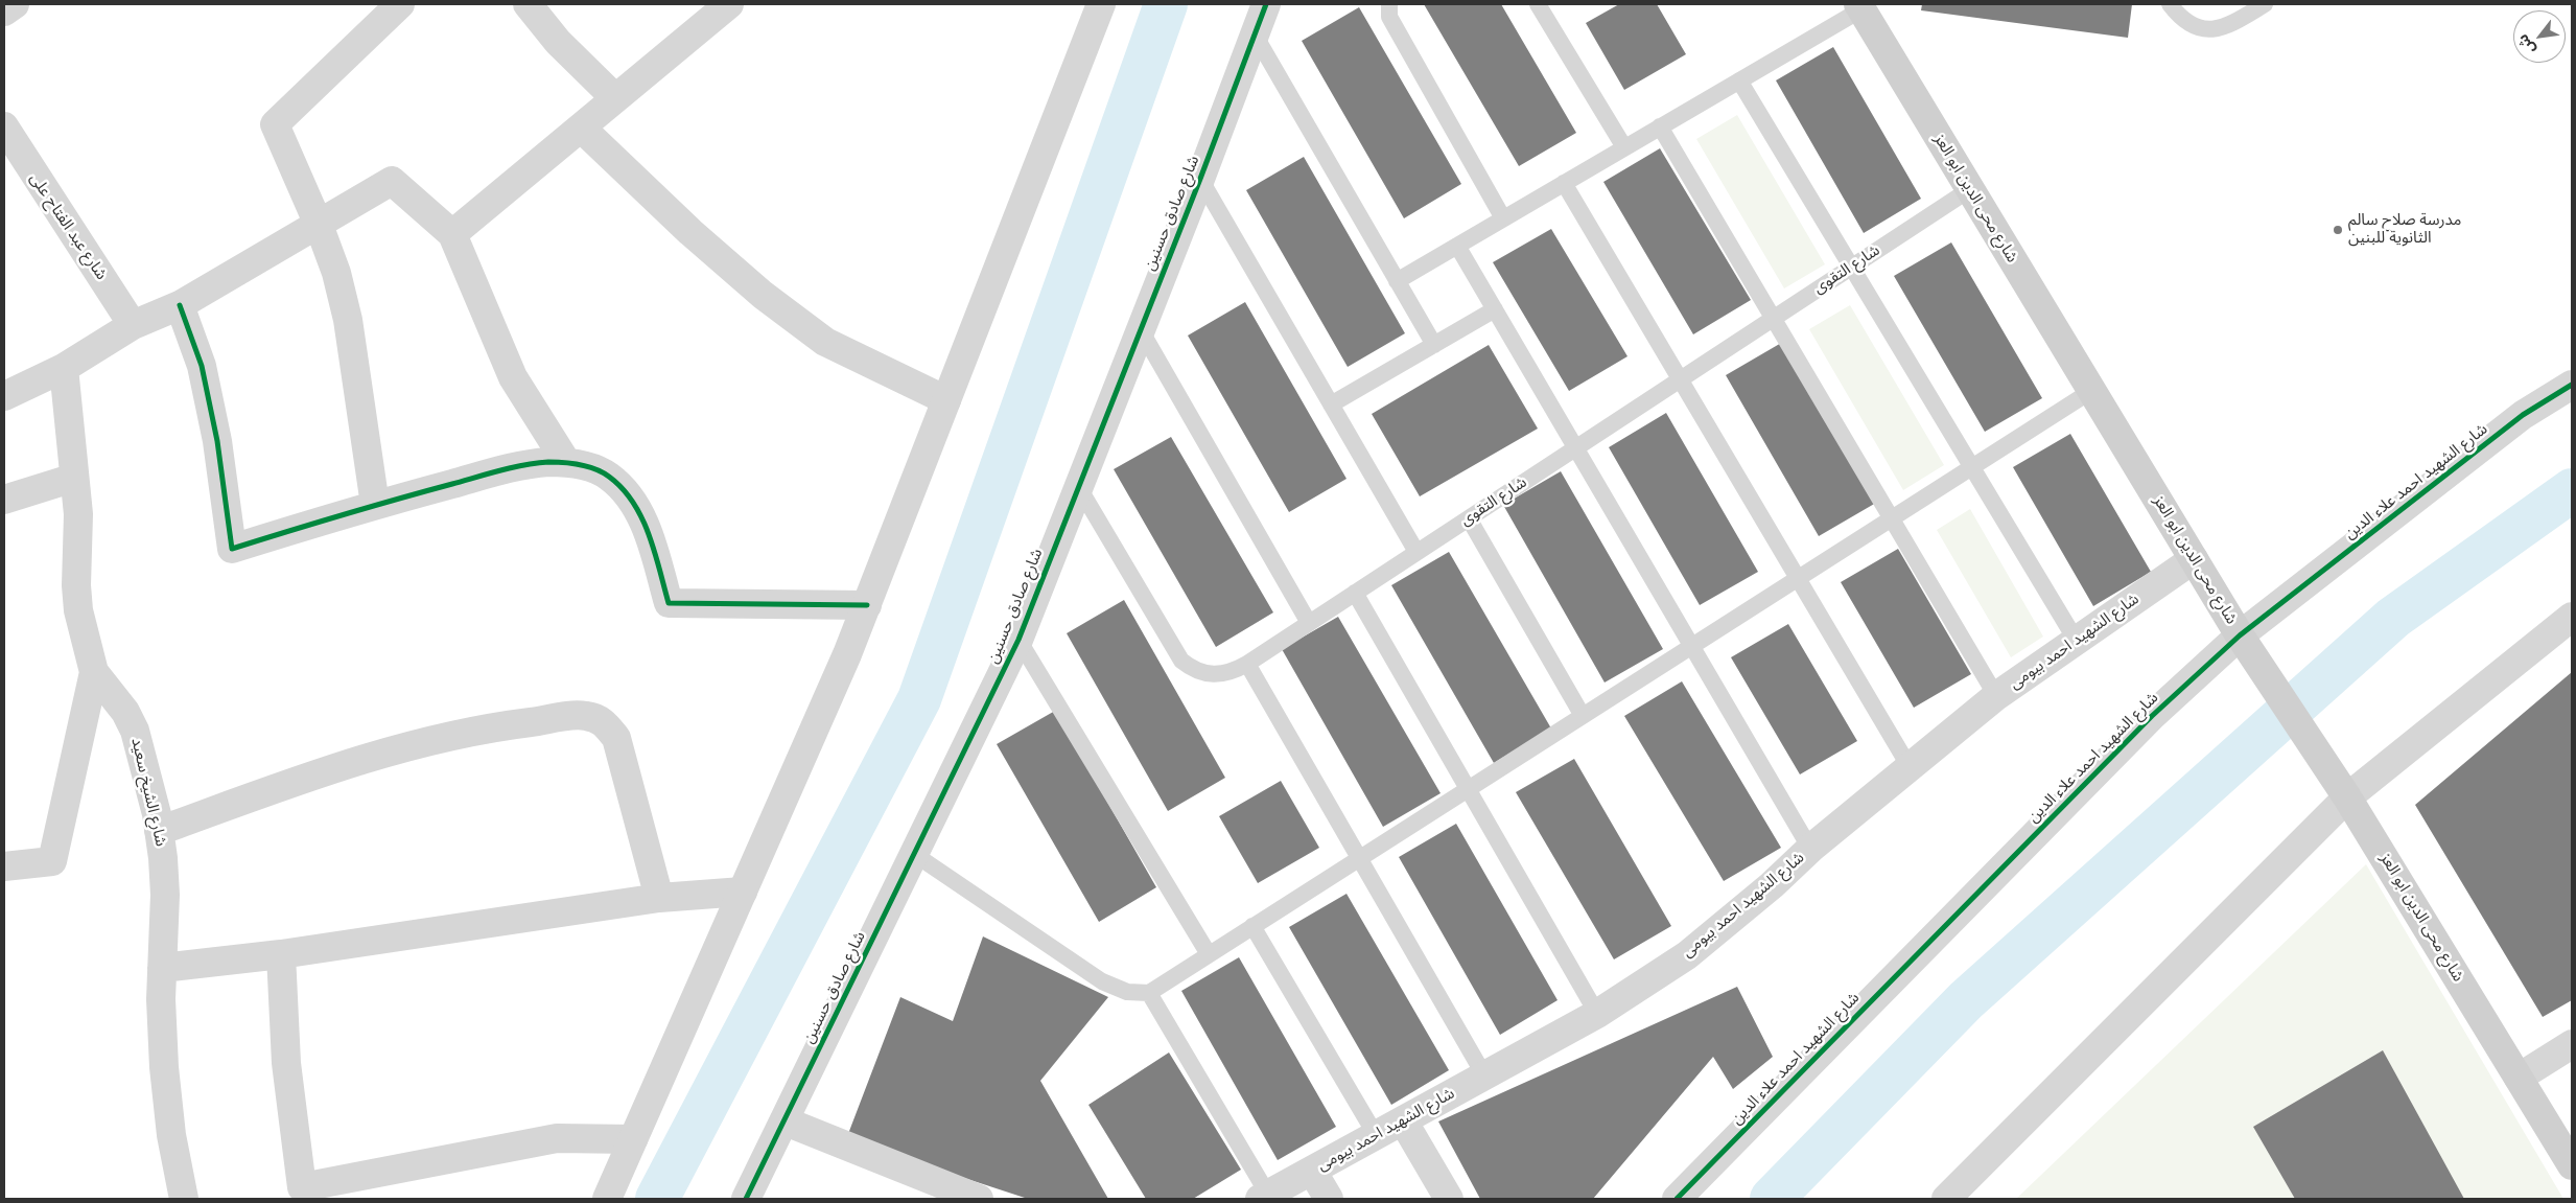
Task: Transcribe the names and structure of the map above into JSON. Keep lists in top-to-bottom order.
{
  "streets": {
    "main road": ["شارع محى الدين ابو العز"],
    "street": [
      "شارع صادق حسنين",
      "شارع عبد الفتاح على",
      "شارع الشهيد احمد علاء الدين",
      "شارع الشهيد احمد بيومى",
      "شارع الشيخ سعيد"
    ],
    "lane": ["شارع التقوى"]
  },
  "crossings": [
    ["شارع محى الدين ابو العز", "شارع التقوى"],
    ["شارع محى الدين ابو العز", "شارع الشهيد احمد علاء الدين"],
    ["شارع محى الدين ابو العز", "شارع الشهيد احمد بيومى"],
    ["شارع صادق حسنين", "شارع التقوى"]
  ],
  "places": ["مدرسة صلاح سالم الثانوية للبنين"],
  "north": "bottom left"
}
